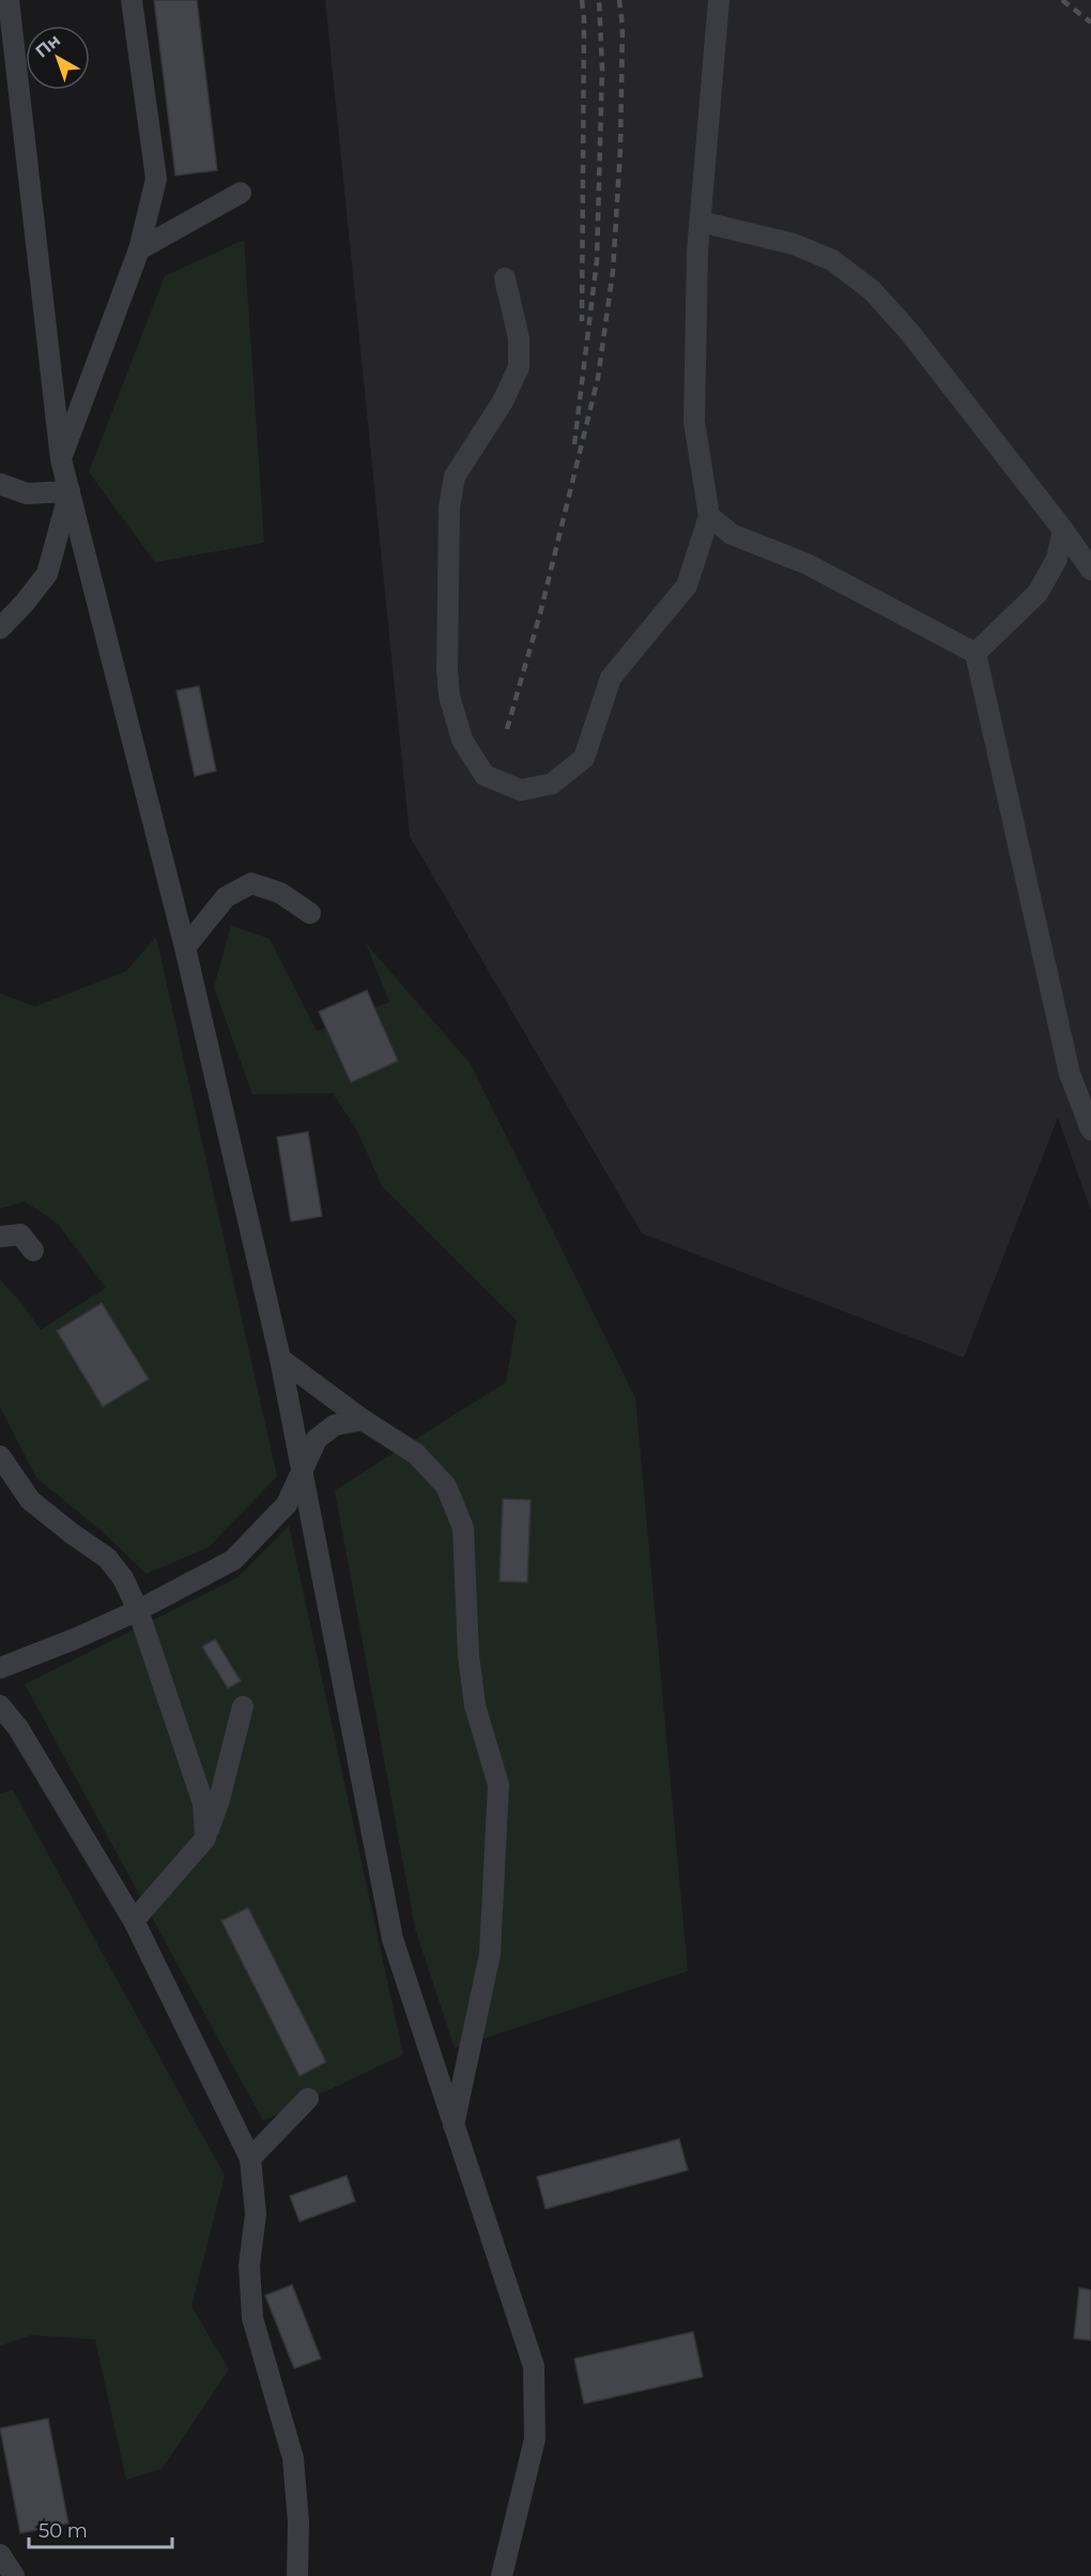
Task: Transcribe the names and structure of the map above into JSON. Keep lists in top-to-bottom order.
{
  "scale_bar": "50 m",
  "north": "top left"
}
